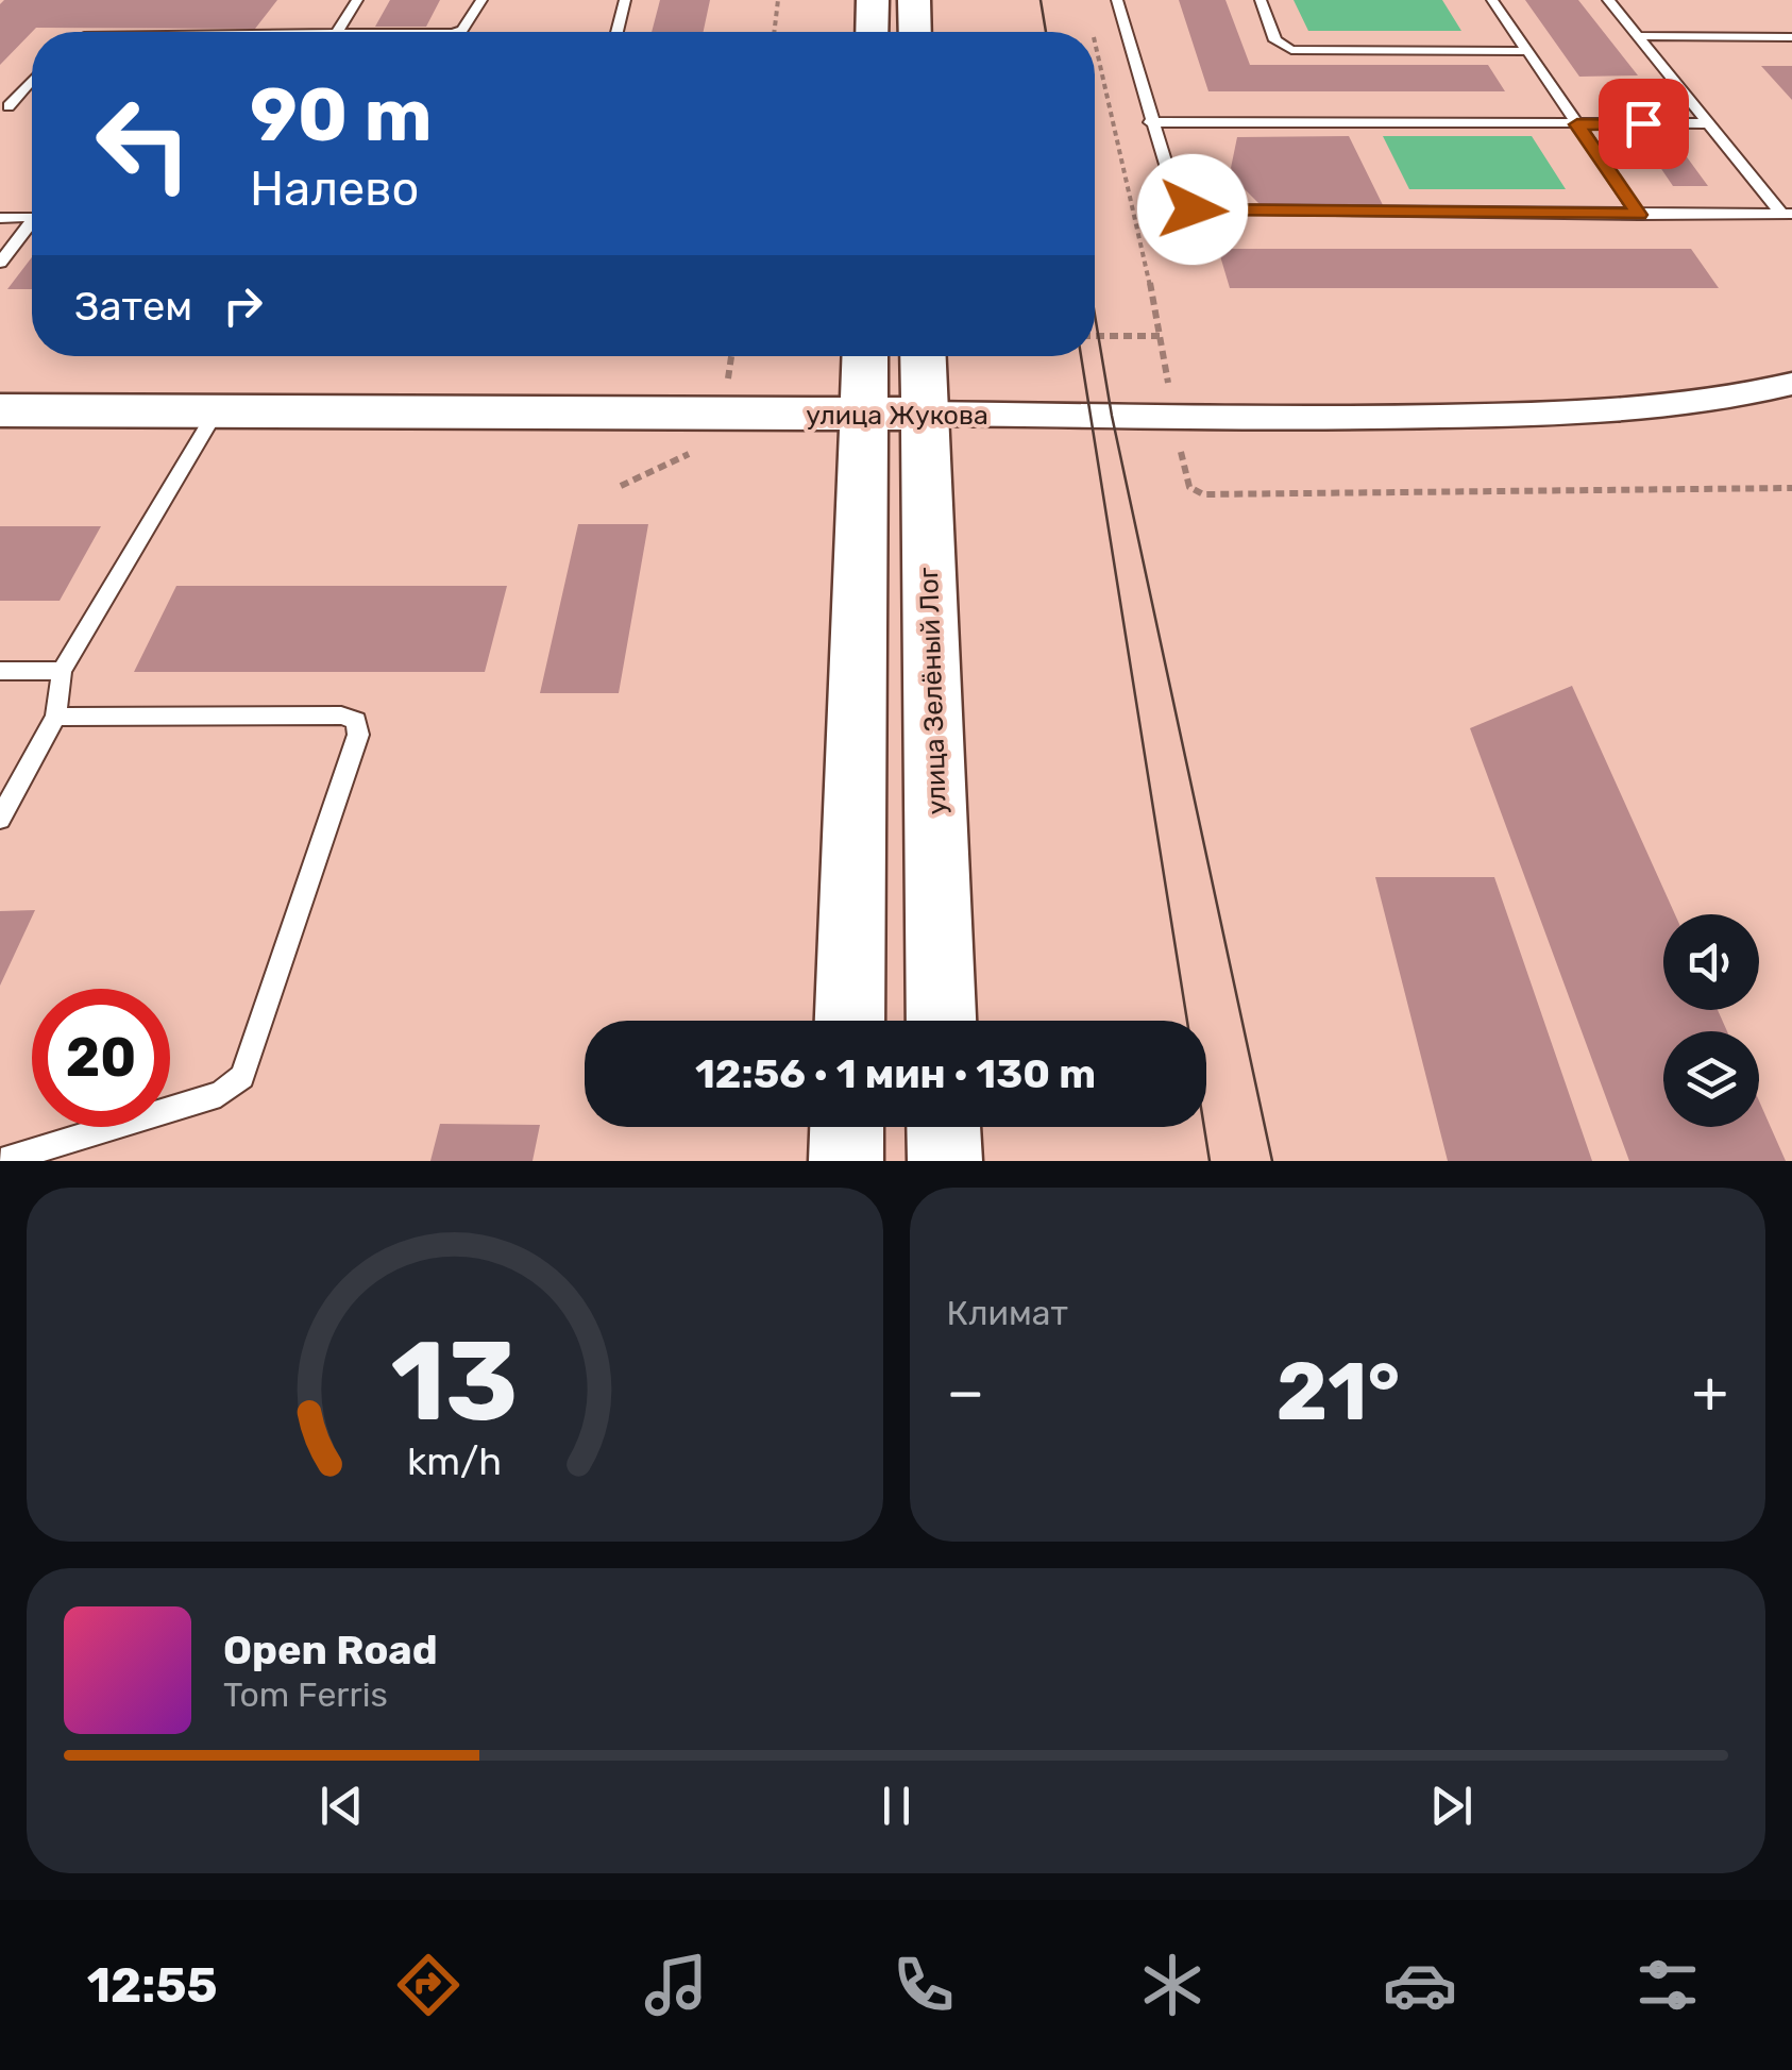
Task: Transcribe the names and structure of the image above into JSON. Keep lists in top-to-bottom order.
{
  "streets": {
    "main road": ["улица Жукова", "улица Зелёный Лог"]
  },
  "crossings": [
    ["улица Жукова", "улица Зелёный Лог"]
  ],
  "page": {
    "turn": ["90 m", "Налево"],
    "then": "Затем",
    "limit": "20",
    "trip": "12:56 · 1 мин · 130 m",
    "tile": "Климат",
    "heat": ["−", "21°", "+"],
    "song": ["Open Road", "Tom Ferris"],
    "tabs": "12:55",
    "gauge": ["13", "km/h"]
  }
}
